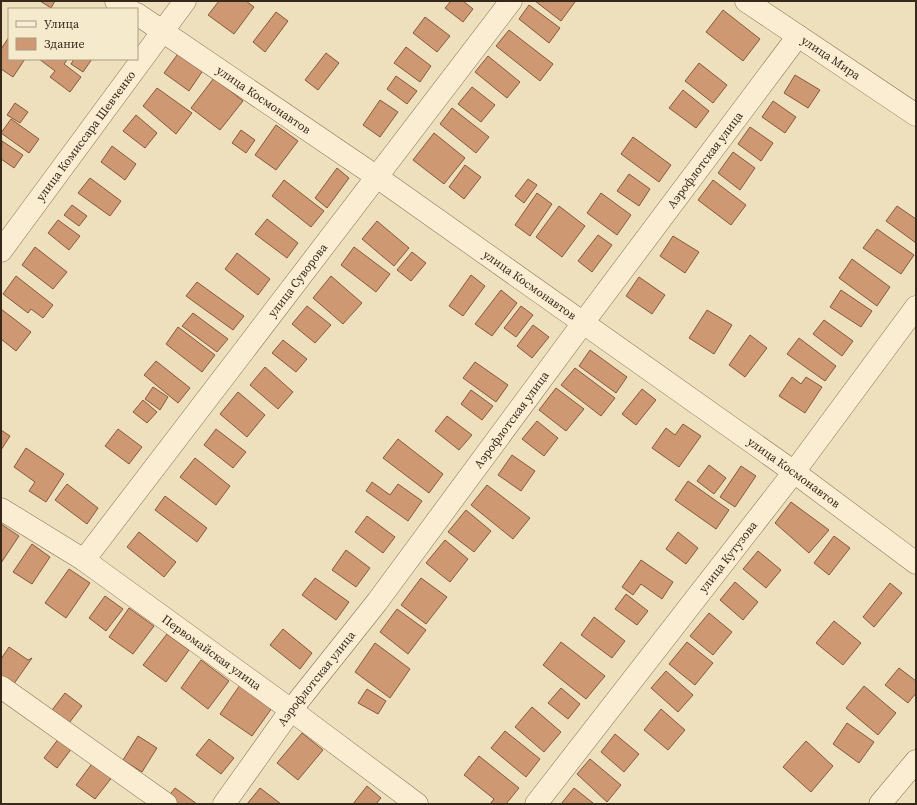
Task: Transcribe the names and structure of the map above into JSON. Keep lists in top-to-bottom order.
{
  "streets": {
    "street": [
      "улица Мира",
      "улица Космонавтов",
      "улица Комиссара Шевченко",
      "Аэрофлотская улица",
      "улица Суворова",
      "улица Кутузова",
      "Первомайская улица"
    ]
  },
  "crossings": [
    ["улица Мира", "Аэрофлотская улица"],
    ["улица Космонавтов", "улица Комиссара Шевченко"],
    ["улица Космонавтов", "Аэрофлотская улица"],
    ["улица Космонавтов", "улица Суворова"],
    ["улица Космонавтов", "улица Кутузова"],
    ["Аэрофлотская улица", "Первомайская улица"],
    ["улица Суворова", "Первомайская улица"]
  ],
  "legend": ["Улица", "Здание"]
}
